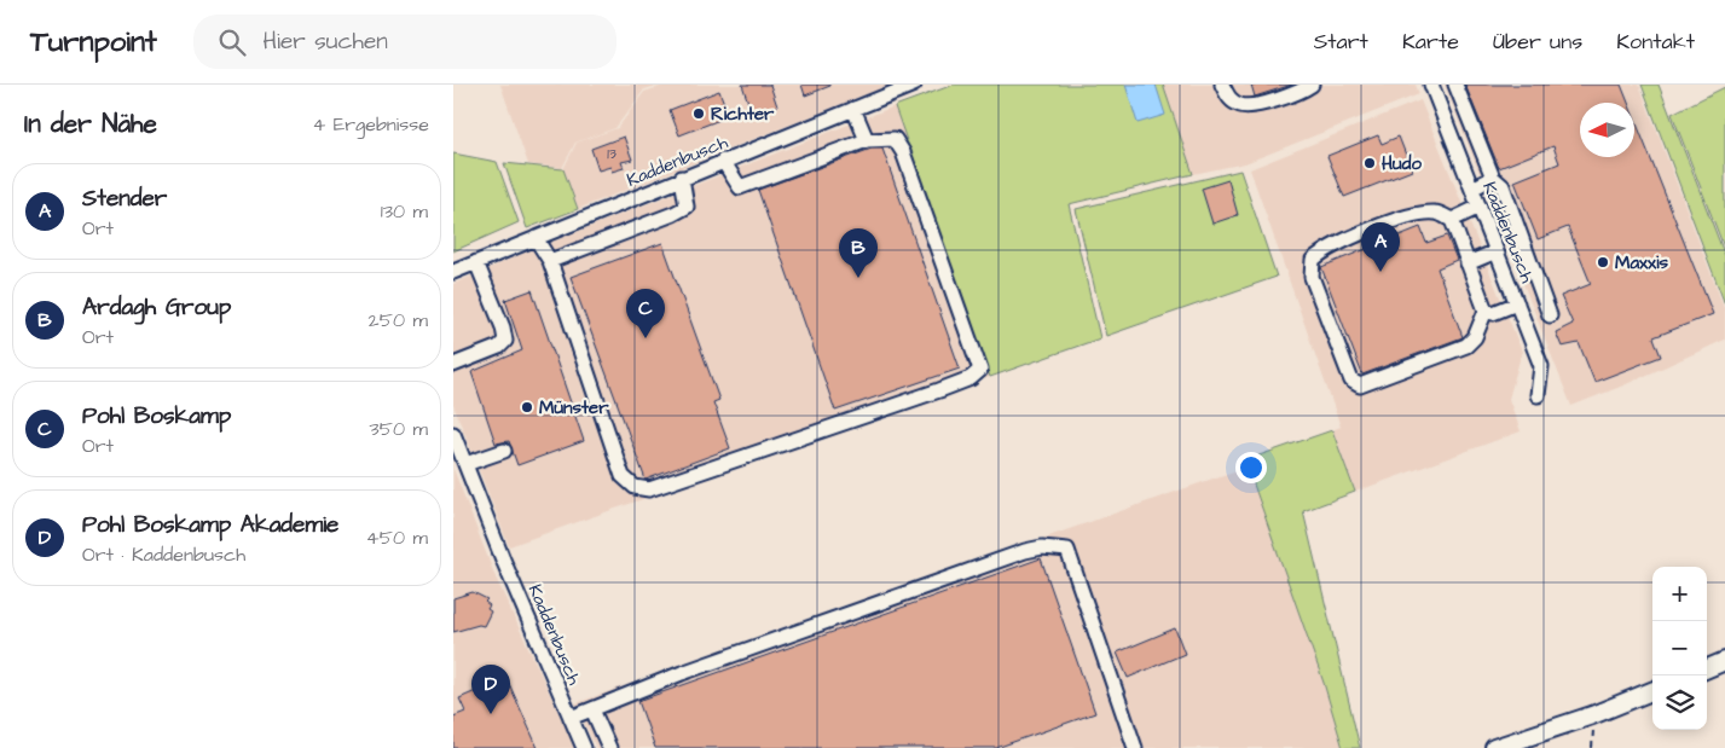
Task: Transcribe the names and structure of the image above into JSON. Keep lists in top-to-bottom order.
{
  "streets": {
    "street": ["Kaddenbusch"]
  },
  "places": [
    "Richter",
    "Hudo",
    "Maxxis",
    "Münster"
  ],
  "house_numbers": ["13"],
  "north": "left",
  "page": {
    "header": "Turnpoint",
    "search": "Hier suchen",
    "nav": [
      "Start",
      "Karte",
      "Über uns",
      "Kontakt"
    ],
    "heading": ["In der Nähe", "4 Ergebnisse"],
    "list": [
      {
        "mark": "A",
        "name": "Stender",
        "note": "Ort",
        "value": "130 m"
      },
      {
        "mark": "B",
        "name": "Ardagh Group",
        "note": "Ort",
        "value": "250 m"
      },
      {
        "mark": "C",
        "name": "Pohl Boskamp",
        "note": "Ort",
        "value": "350 m"
      },
      {
        "mark": "D",
        "name": "Pohl Boskamp Akademie",
        "note": "Ort · Kaddenbusch",
        "value": "450 m"
      }
    ],
    "pins": [
      "A",
      "B",
      "C",
      "D"
    ],
    "map_buttons": ["+", "−"]
  }
}
